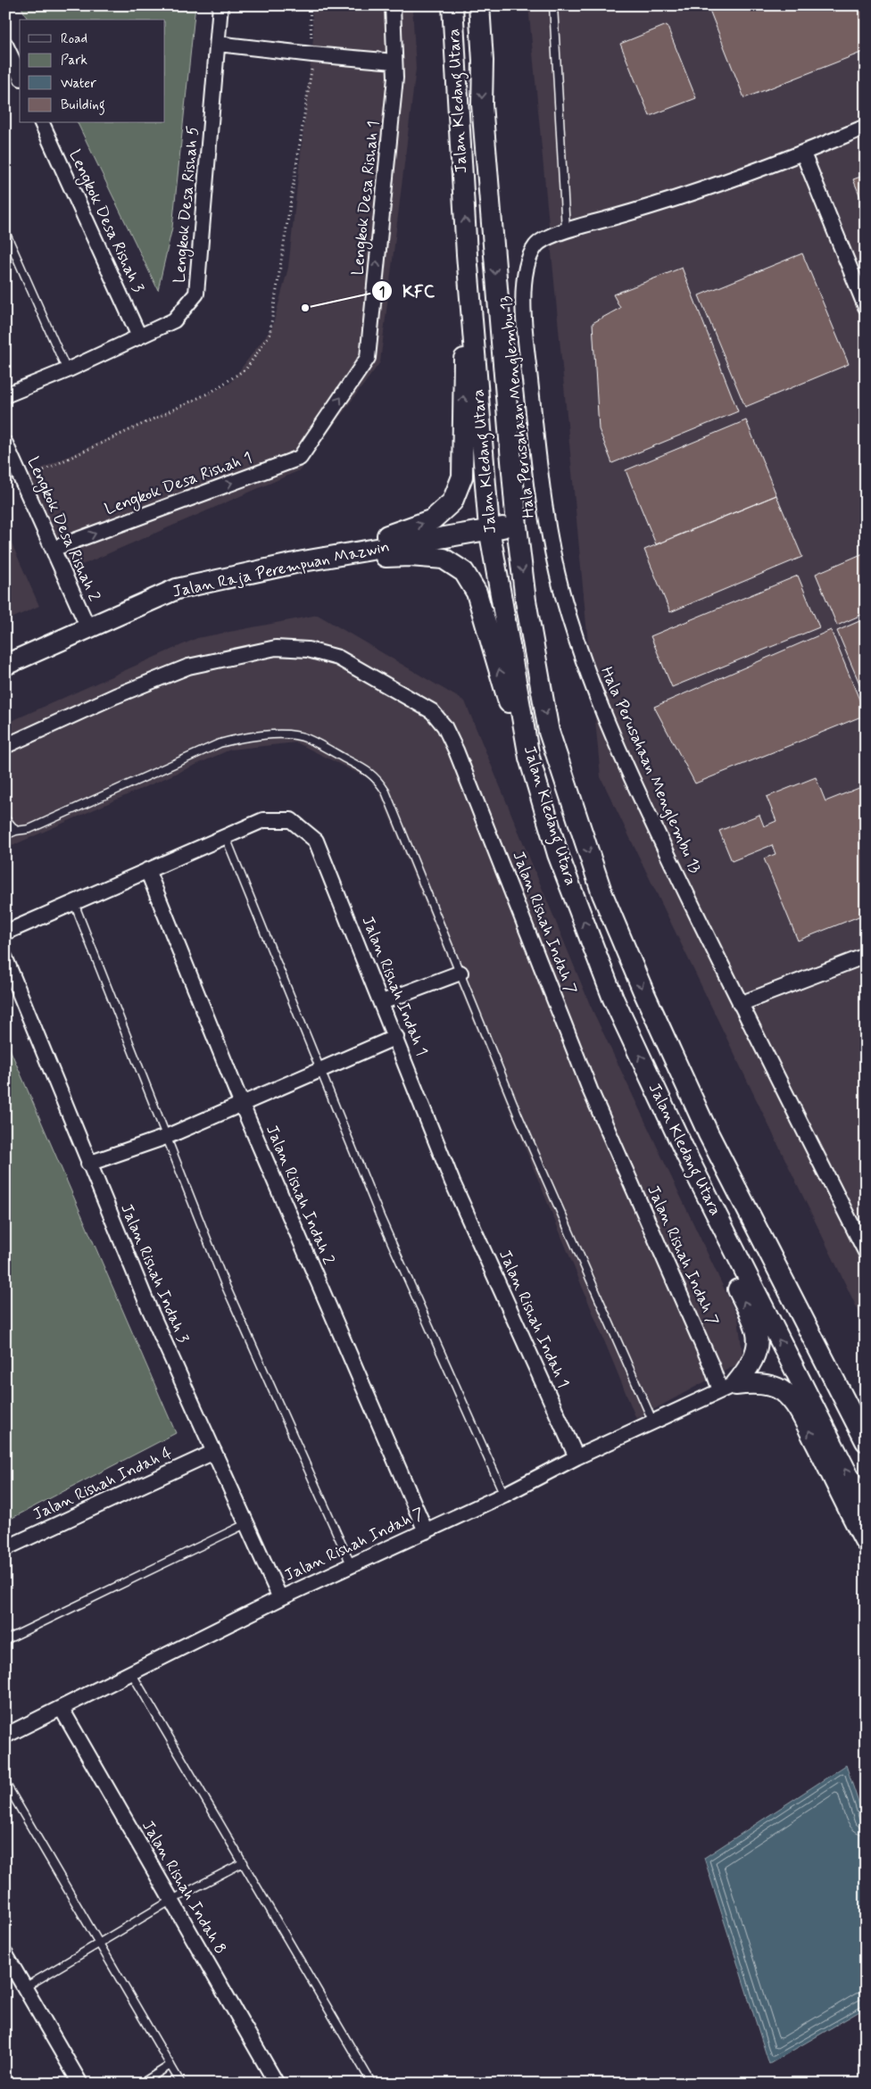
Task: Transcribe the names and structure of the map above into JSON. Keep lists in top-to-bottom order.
{
  "streets": {
    "main road": ["Jalan Kledang Utara", "Jalan Raja Perempuan Mazwin"],
    "street": [
      "Lengkok Desa Rishah 1",
      "Lengkok Desa Rishah 5",
      "Lengkok Desa Rishah 3",
      "Hala Perusahaan Menglembu 13",
      "Lengkok Desa Rishah 2",
      "Jalan Rishah Indah 7",
      "Jalan Rishah Indah 1",
      "Jalan Rishah Indah 2",
      "Jalan Rishah Indah 3",
      "Jalan Rishah Indah 4",
      "Jalan Rishah Indah 8"
    ]
  },
  "crossings": [
    ["Jalan Kledang Utara", "Jalan Raja Perempuan Mazwin"],
    ["Lengkok Desa Rishah 1", "Lengkok Desa Rishah 2"],
    ["Lengkok Desa Rishah 5", "Lengkok Desa Rishah 3"],
    ["Lengkok Desa Rishah 2", "Jalan Raja Perempuan Mazwin"],
    ["Jalan Rishah Indah 7", "Jalan Rishah Indah 1"],
    ["Jalan Rishah Indah 7", "Jalan Rishah Indah 2"],
    ["Jalan Rishah Indah 7", "Jalan Rishah Indah 3"],
    ["Jalan Rishah Indah 7", "Jalan Rishah Indah 8"],
    ["Jalan Rishah Indah 1", "Jalan Rishah Indah 2"],
    ["Jalan Rishah Indah 3", "Jalan Rishah Indah 4"]
  ],
  "one_way": ["Lengkok Desa Rishah 1"],
  "places": ["KFC"],
  "legend": [
    "Road",
    "Park",
    "Water",
    "Building"
  ]
}
